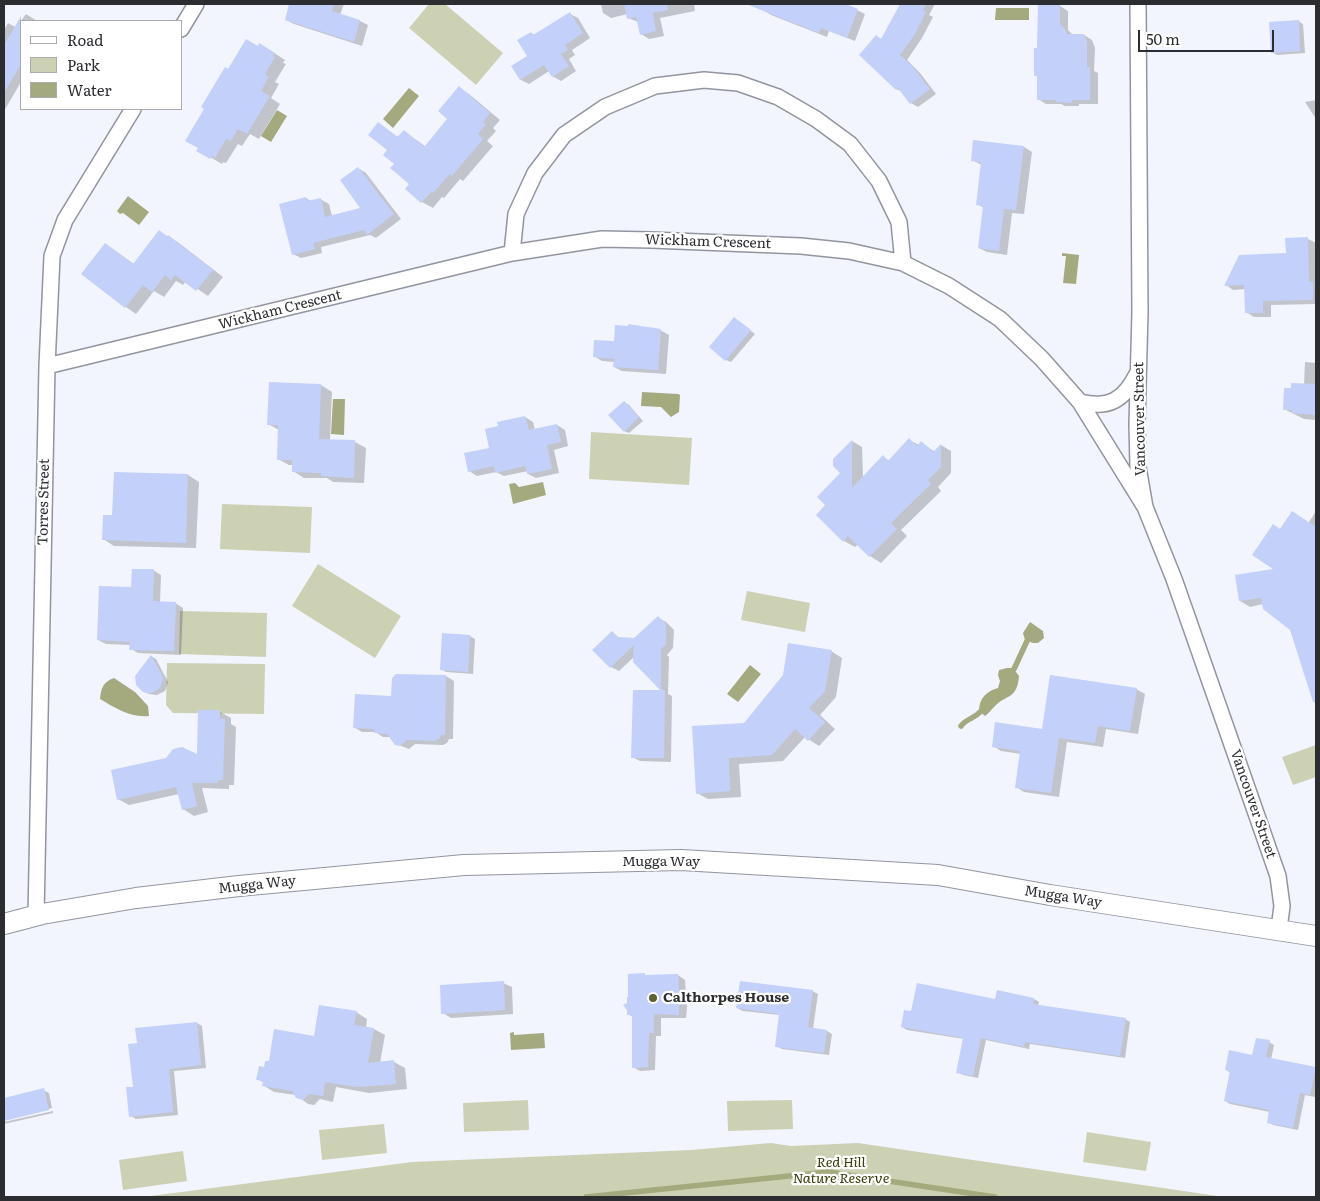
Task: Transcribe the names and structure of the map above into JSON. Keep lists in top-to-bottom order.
{
  "streets": {
    "main road": ["Mugga Way"],
    "street": ["Wickham Crescent", "Vancouver Street", "Torres Street"]
  },
  "crossings": [
    ["Wickham Crescent", "Vancouver Street"],
    ["Wickham Crescent", "Torres Street"],
    ["Vancouver Street", "Mugga Way"],
    ["Torres Street", "Mugga Way"]
  ],
  "parks": ["Red Hill Nature Reserve"],
  "places": ["Calthorpes House"],
  "legend": ["Road", "Park", "Water"],
  "scale_bar": "50 m"
}
